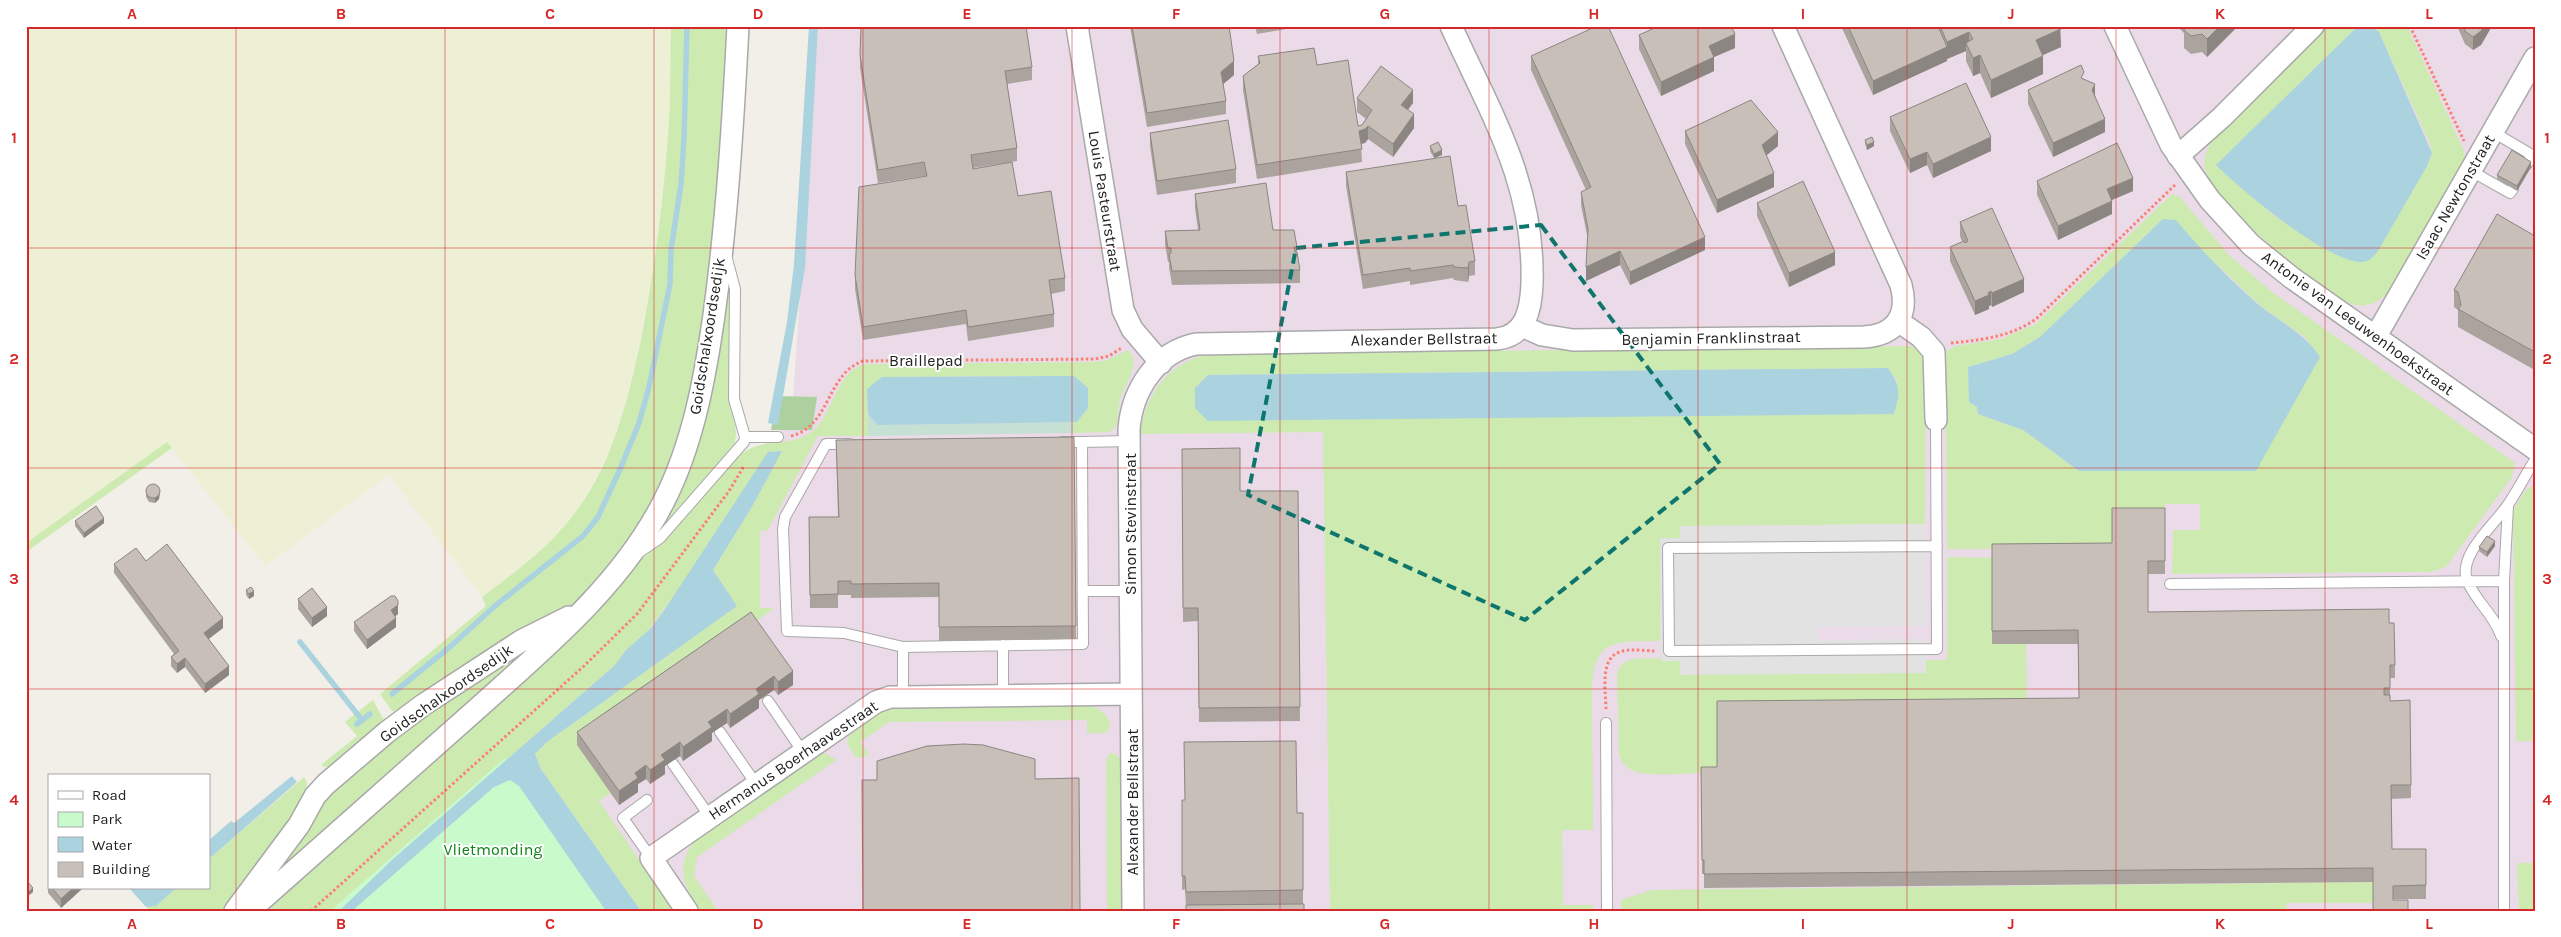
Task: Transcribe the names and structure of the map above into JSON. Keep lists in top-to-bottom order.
{
  "streets": {
    "street": [
      "Isaac Newtonstraat",
      "Louis Pasteurstraat",
      "Antonie van Leeuwenhoekstraat",
      "Goidschalxoordsedijk",
      "Benjamin Franklinstraat",
      "Alexander Bellstraat",
      "Simon Stevinstraat",
      "Hermanus Boerhaavestraat"
    ],
    "path": ["Braillepad"]
  },
  "crossings": [
    ["Isaac Newtonstraat", "Antonie van Leeuwenhoekstraat"],
    ["Louis Pasteurstraat", "Alexander Bellstraat"],
    ["Louis Pasteurstraat", "Braillepad"],
    ["Louis Pasteurstraat", "Simon Stevinstraat"],
    ["Benjamin Franklinstraat", "Alexander Bellstraat"],
    ["Alexander Bellstraat", "Simon Stevinstraat"],
    ["Alexander Bellstraat", "Hermanus Boerhaavestraat"],
    ["Simon Stevinstraat", "Hermanus Boerhaavestraat"]
  ],
  "parks": ["Vlietmonding"],
  "legend": [
    "Road",
    "Park",
    "Water",
    "Building"
  ],
  "grid": {
    "columns": [
      "A",
      "B",
      "C",
      "D",
      "E",
      "F",
      "G",
      "H",
      "I",
      "J",
      "K",
      "L"
    ],
    "rows": [
      "1",
      "2",
      "3",
      "4"
    ]
  }
}
